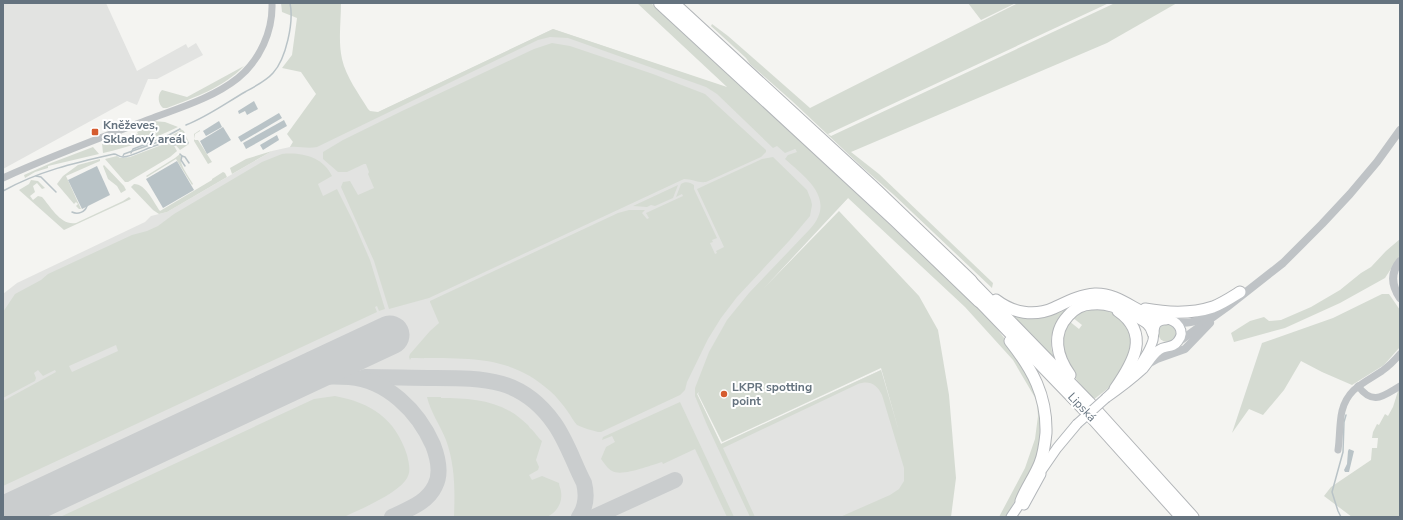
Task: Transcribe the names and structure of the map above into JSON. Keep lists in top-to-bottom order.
{
  "streets": {
    "highway": ["Lipská"]
  },
  "places": {
    "transit": ["Kněževes, Skladový areál"],
    "other": ["LKPR spotting point"]
  }
}
